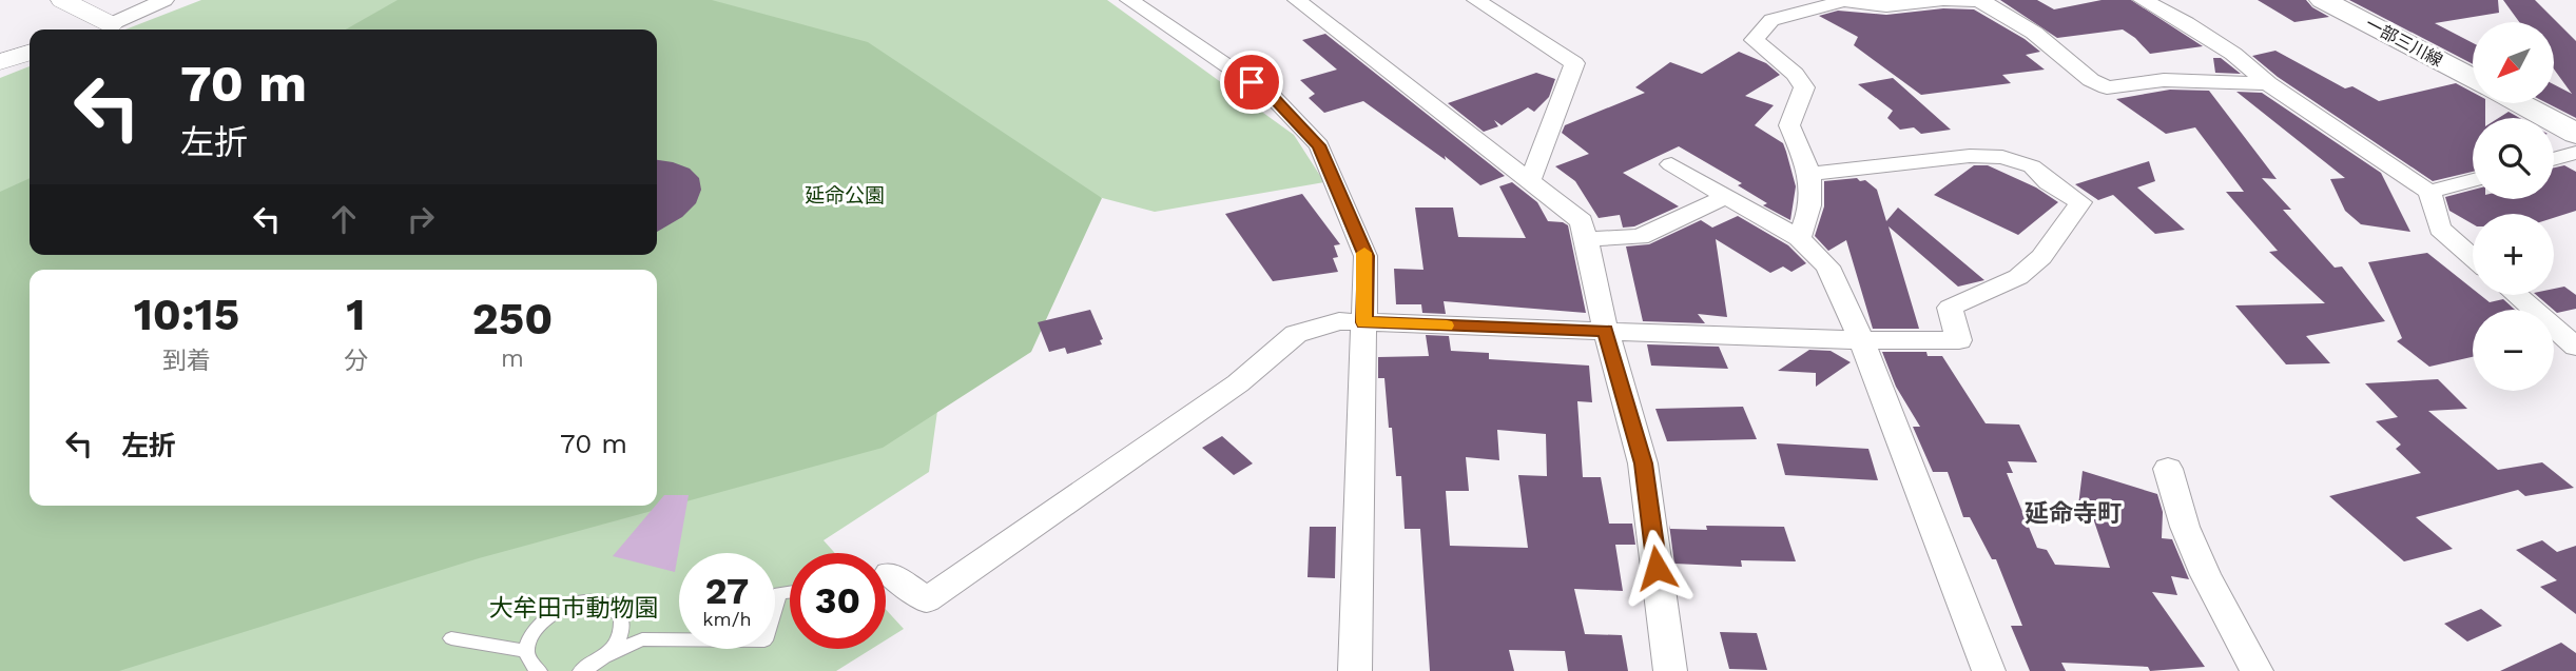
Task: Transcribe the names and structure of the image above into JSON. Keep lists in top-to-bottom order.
{
  "streets": {
    "main road": ["一部三川線"]
  },
  "districts": ["延命寺町"],
  "parks": ["延命公園", "大牟田市動物園"],
  "north": "bottom left",
  "page": {
    "map_buttons": ["+", "−"],
    "turn": ["70 m", "左折"],
    "eta": [
      "10:15",
      "到着",
      "1",
      "分",
      "250",
      "m"
    ],
    "list": [
      {
        "name": "左折",
        "value": "70 m"
      }
    ],
    "speed": "27 km/h",
    "limit": "30"
  }
}
